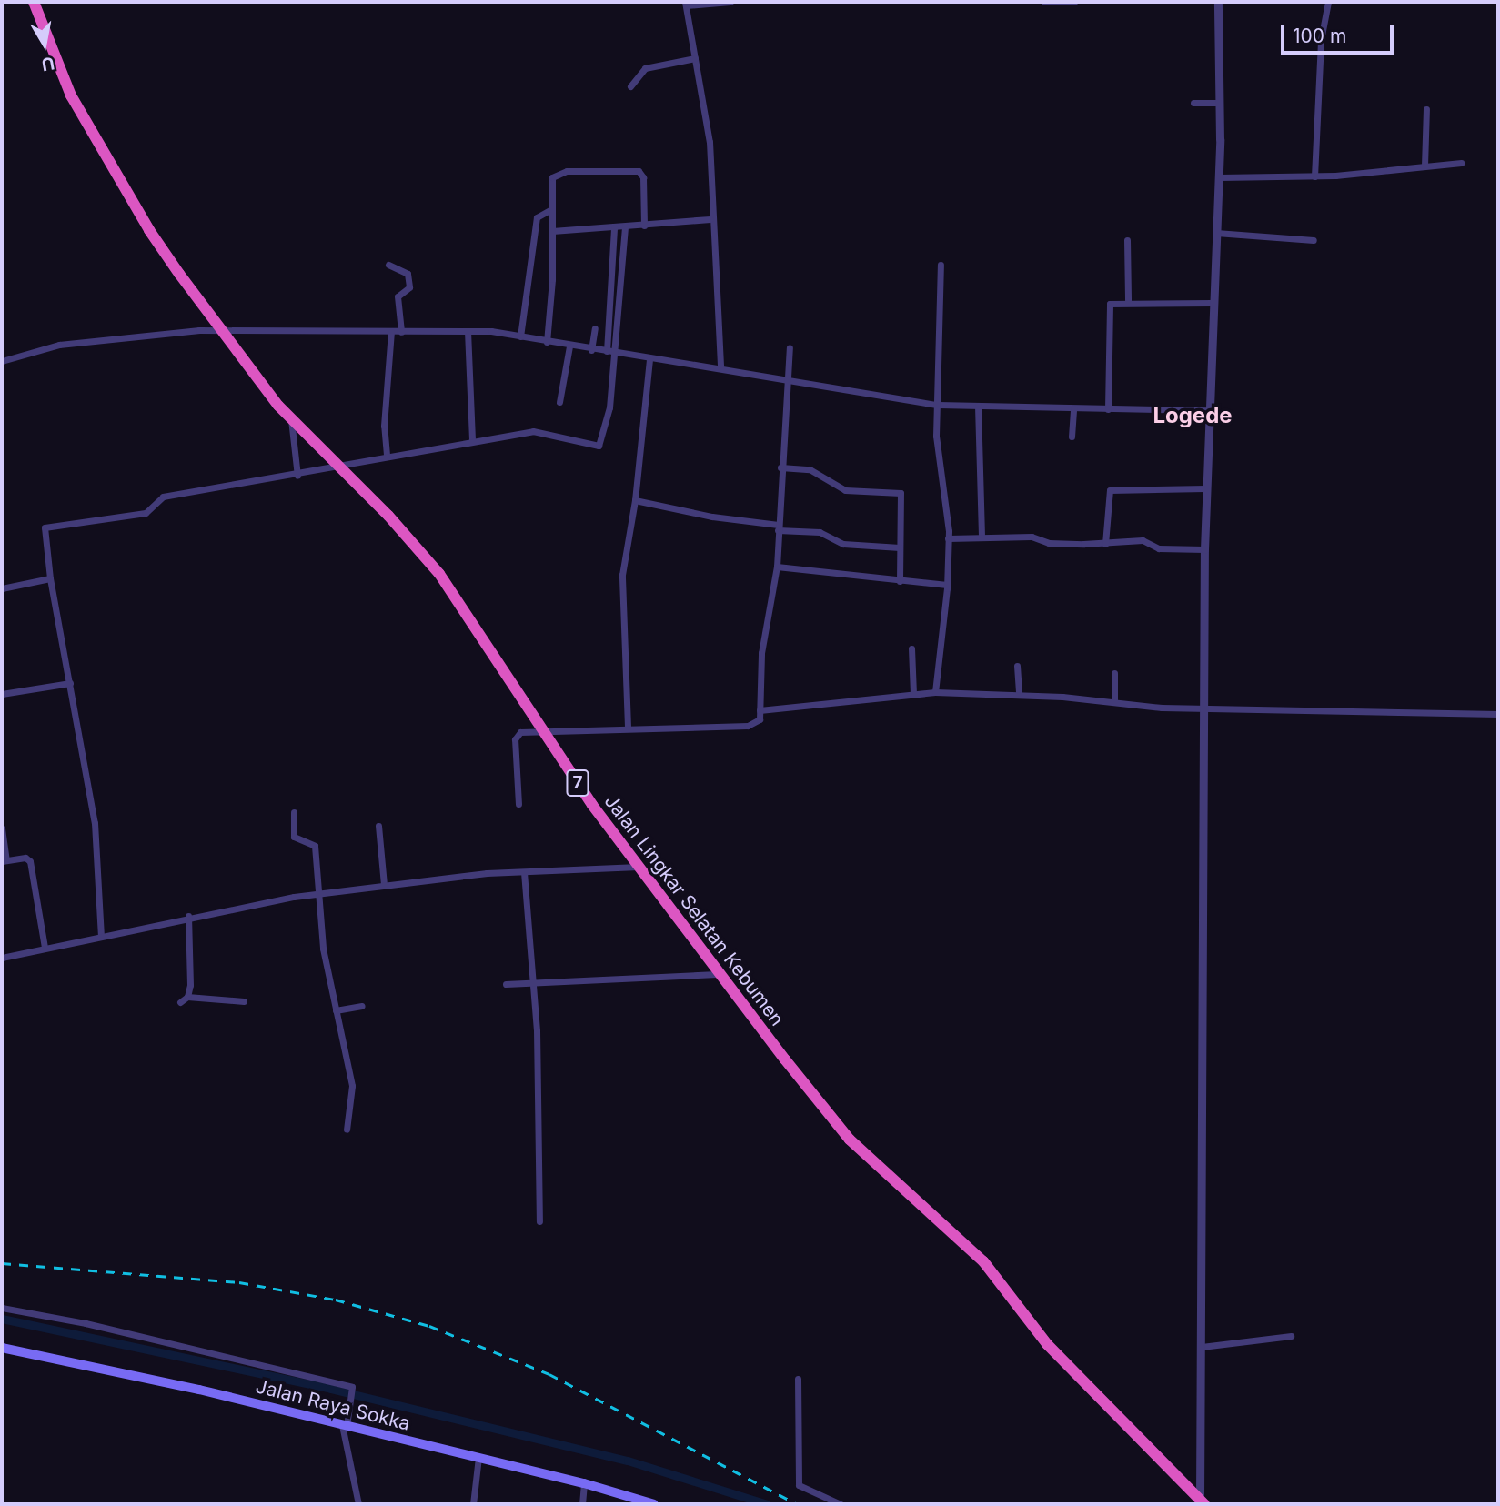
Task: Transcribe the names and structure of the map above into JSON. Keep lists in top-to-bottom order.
{
  "streets": {
    "highway": ["7", "Jalan Lingkar Selatan Kebumen"],
    "main road": ["Jalan Raya Sokka"]
  },
  "districts": ["Logede"],
  "scale_bar": "100 m",
  "north": "bottom"
}
